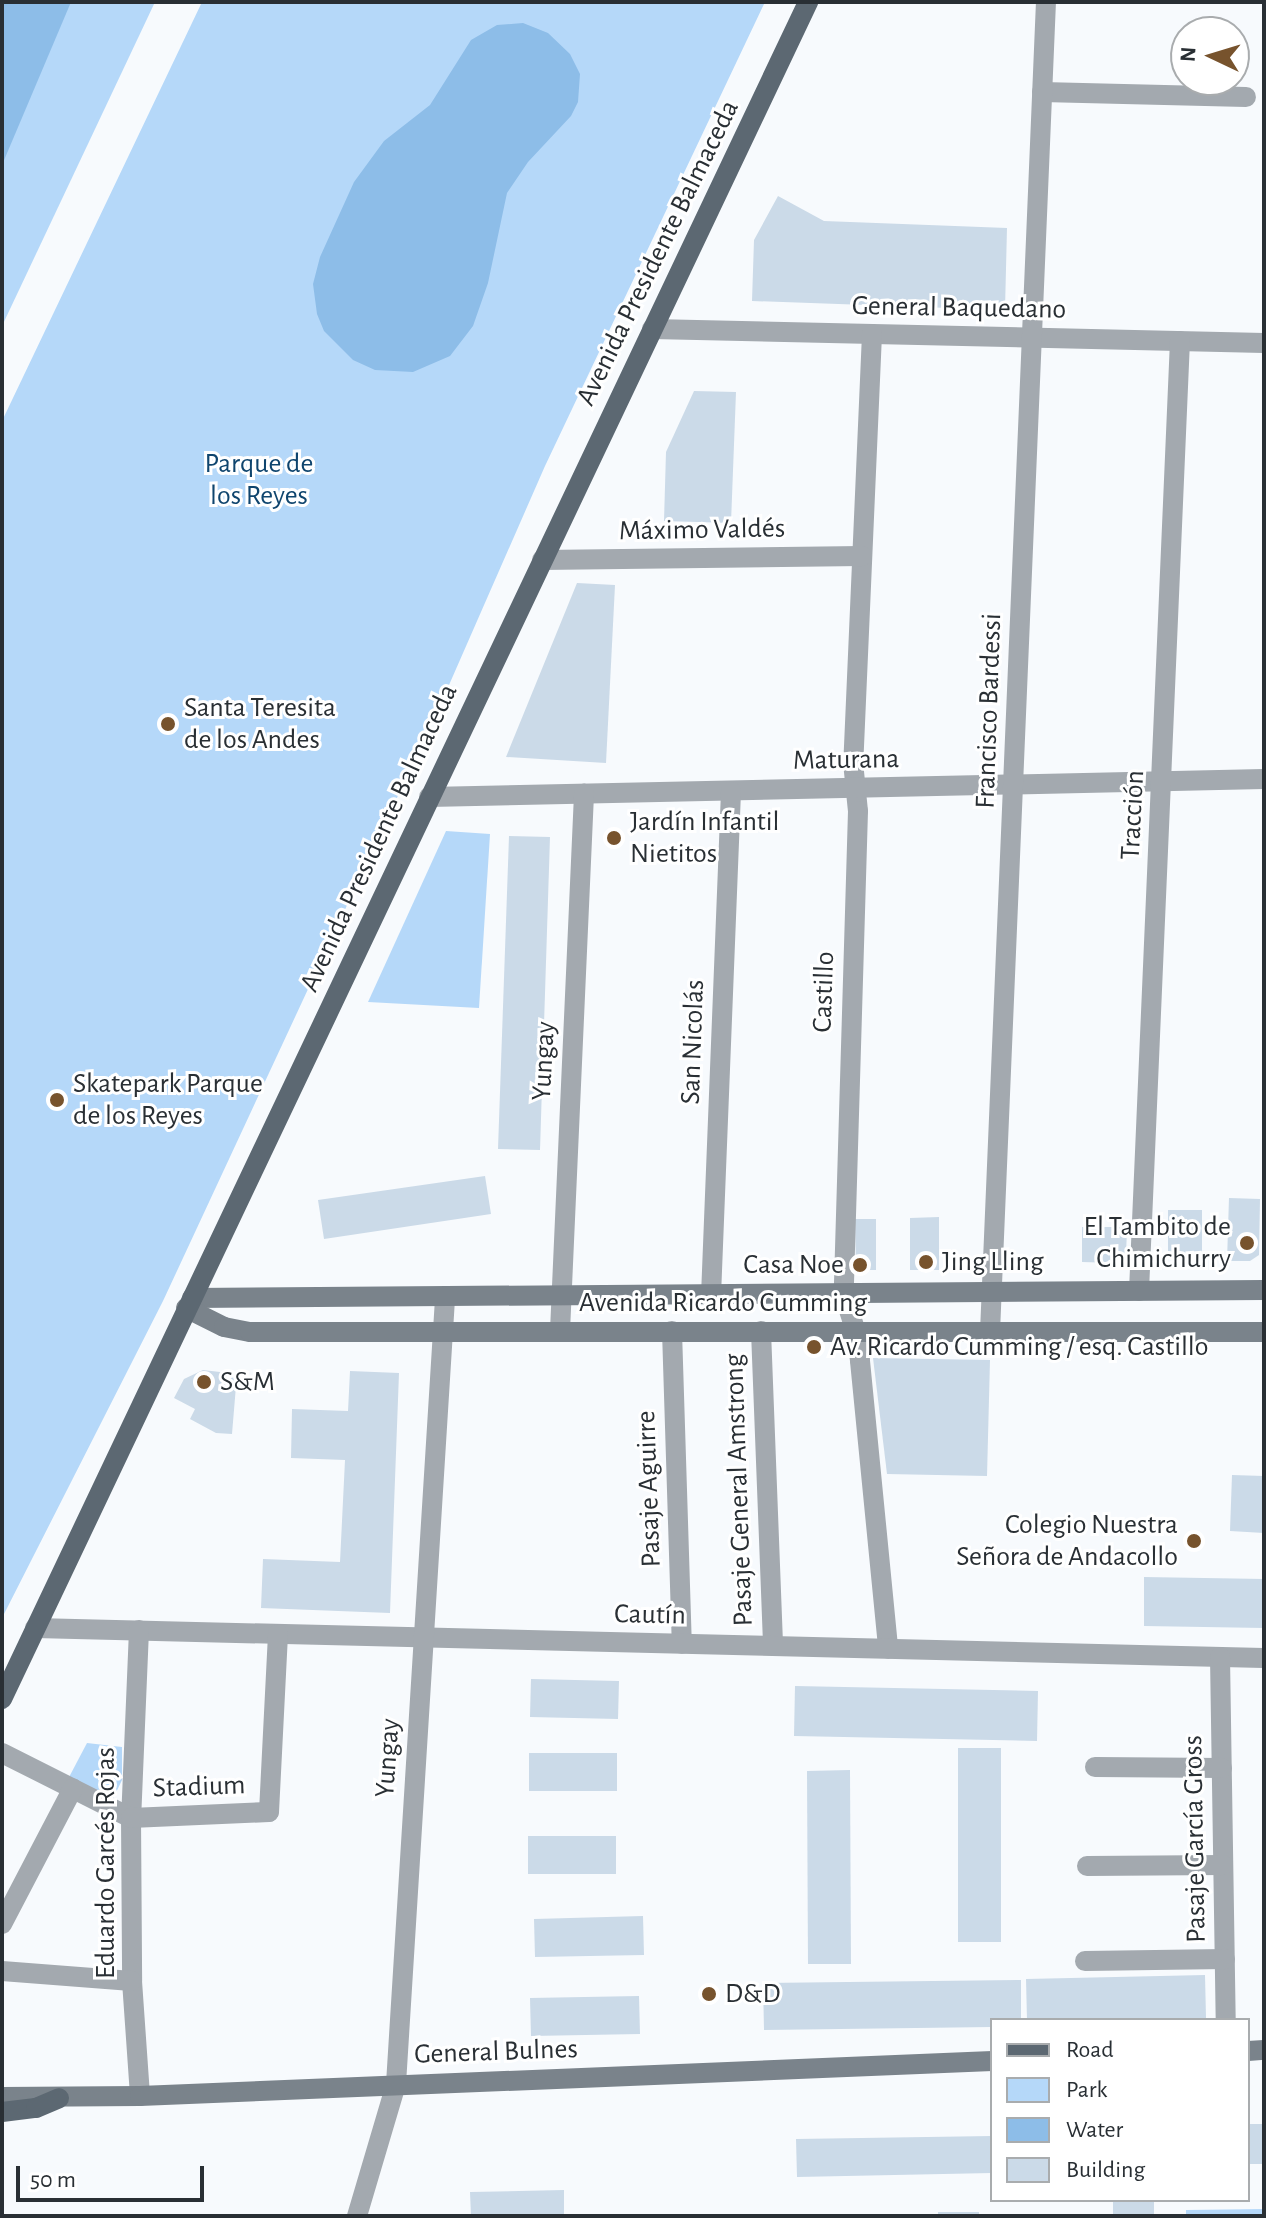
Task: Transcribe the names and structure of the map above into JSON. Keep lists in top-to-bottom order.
{
  "streets": {
    "main road": ["Avenida Presidente Balmaceda", "Avenida Ricardo Cumming", "General Bulnes"],
    "street": [
      "General Baquedano",
      "Máximo Valdés",
      "Francisco Bardessi",
      "Maturana",
      "Tracción",
      "Castillo",
      "San Nicolás",
      "Yungay",
      "Pasaje Aguirre",
      "Pasaje General Amstrong",
      "Cautín",
      "Stadium",
      "Pasaje García Gross",
      "Eduardo Garcés Rojas"
    ]
  },
  "crossings": [
    ["Avenida Presidente Balmaceda", "General Baquedano"],
    ["Avenida Presidente Balmaceda", "Máximo Valdés"],
    ["Avenida Presidente Balmaceda", "Maturana"],
    ["Avenida Presidente Balmaceda", "Avenida Ricardo Cumming"],
    ["Avenida Presidente Balmaceda", "Cautín"],
    ["General Baquedano", "Francisco Bardessi"],
    ["General Baquedano", "Tracción"],
    ["General Baquedano", "Castillo"],
    ["Máximo Valdés", "Castillo"],
    ["Francisco Bardessi", "Maturana"],
    ["Francisco Bardessi", "Avenida Ricardo Cumming"],
    ["Maturana", "Tracción"],
    ["Maturana", "Castillo"],
    ["Maturana", "San Nicolás"],
    ["Maturana", "Yungay"],
    ["Tracción", "Avenida Ricardo Cumming"],
    ["Castillo", "Avenida Ricardo Cumming"],
    ["Castillo", "Cautín"],
    ["San Nicolás", "Avenida Ricardo Cumming"],
    ["Yungay", "Avenida Ricardo Cumming"],
    ["Yungay", "Cautín"],
    ["Yungay", "General Bulnes"],
    ["Avenida Ricardo Cumming", "Pasaje Aguirre"],
    ["Avenida Ricardo Cumming", "Pasaje General Amstrong"],
    ["Pasaje Aguirre", "Cautín"],
    ["Pasaje General Amstrong", "Cautín"],
    ["Cautín", "Stadium"],
    ["Cautín", "Pasaje García Gross"],
    ["Cautín", "Eduardo Garcés Rojas"],
    ["Stadium", "Eduardo Garcés Rojas"],
    ["Eduardo Garcés Rojas", "General Bulnes"]
  ],
  "parks": ["Parque de los Reyes"],
  "places": [
    "Santa Teresita de los Andes",
    "Jardín Infantil Nietitos",
    "Skatepark Parque de los Reyes",
    "El Tambito de Chimichurry",
    "Jing Lling",
    "Casa Noe",
    "Av. Ricardo Cumming / esq. Castillo",
    "S&M",
    "Colegio Nuestra Señora de Andacollo",
    "D&D"
  ],
  "legend": [
    "Road",
    "Park",
    "Water",
    "Building"
  ],
  "scale_bar": "50 m",
  "north": "left"
}
